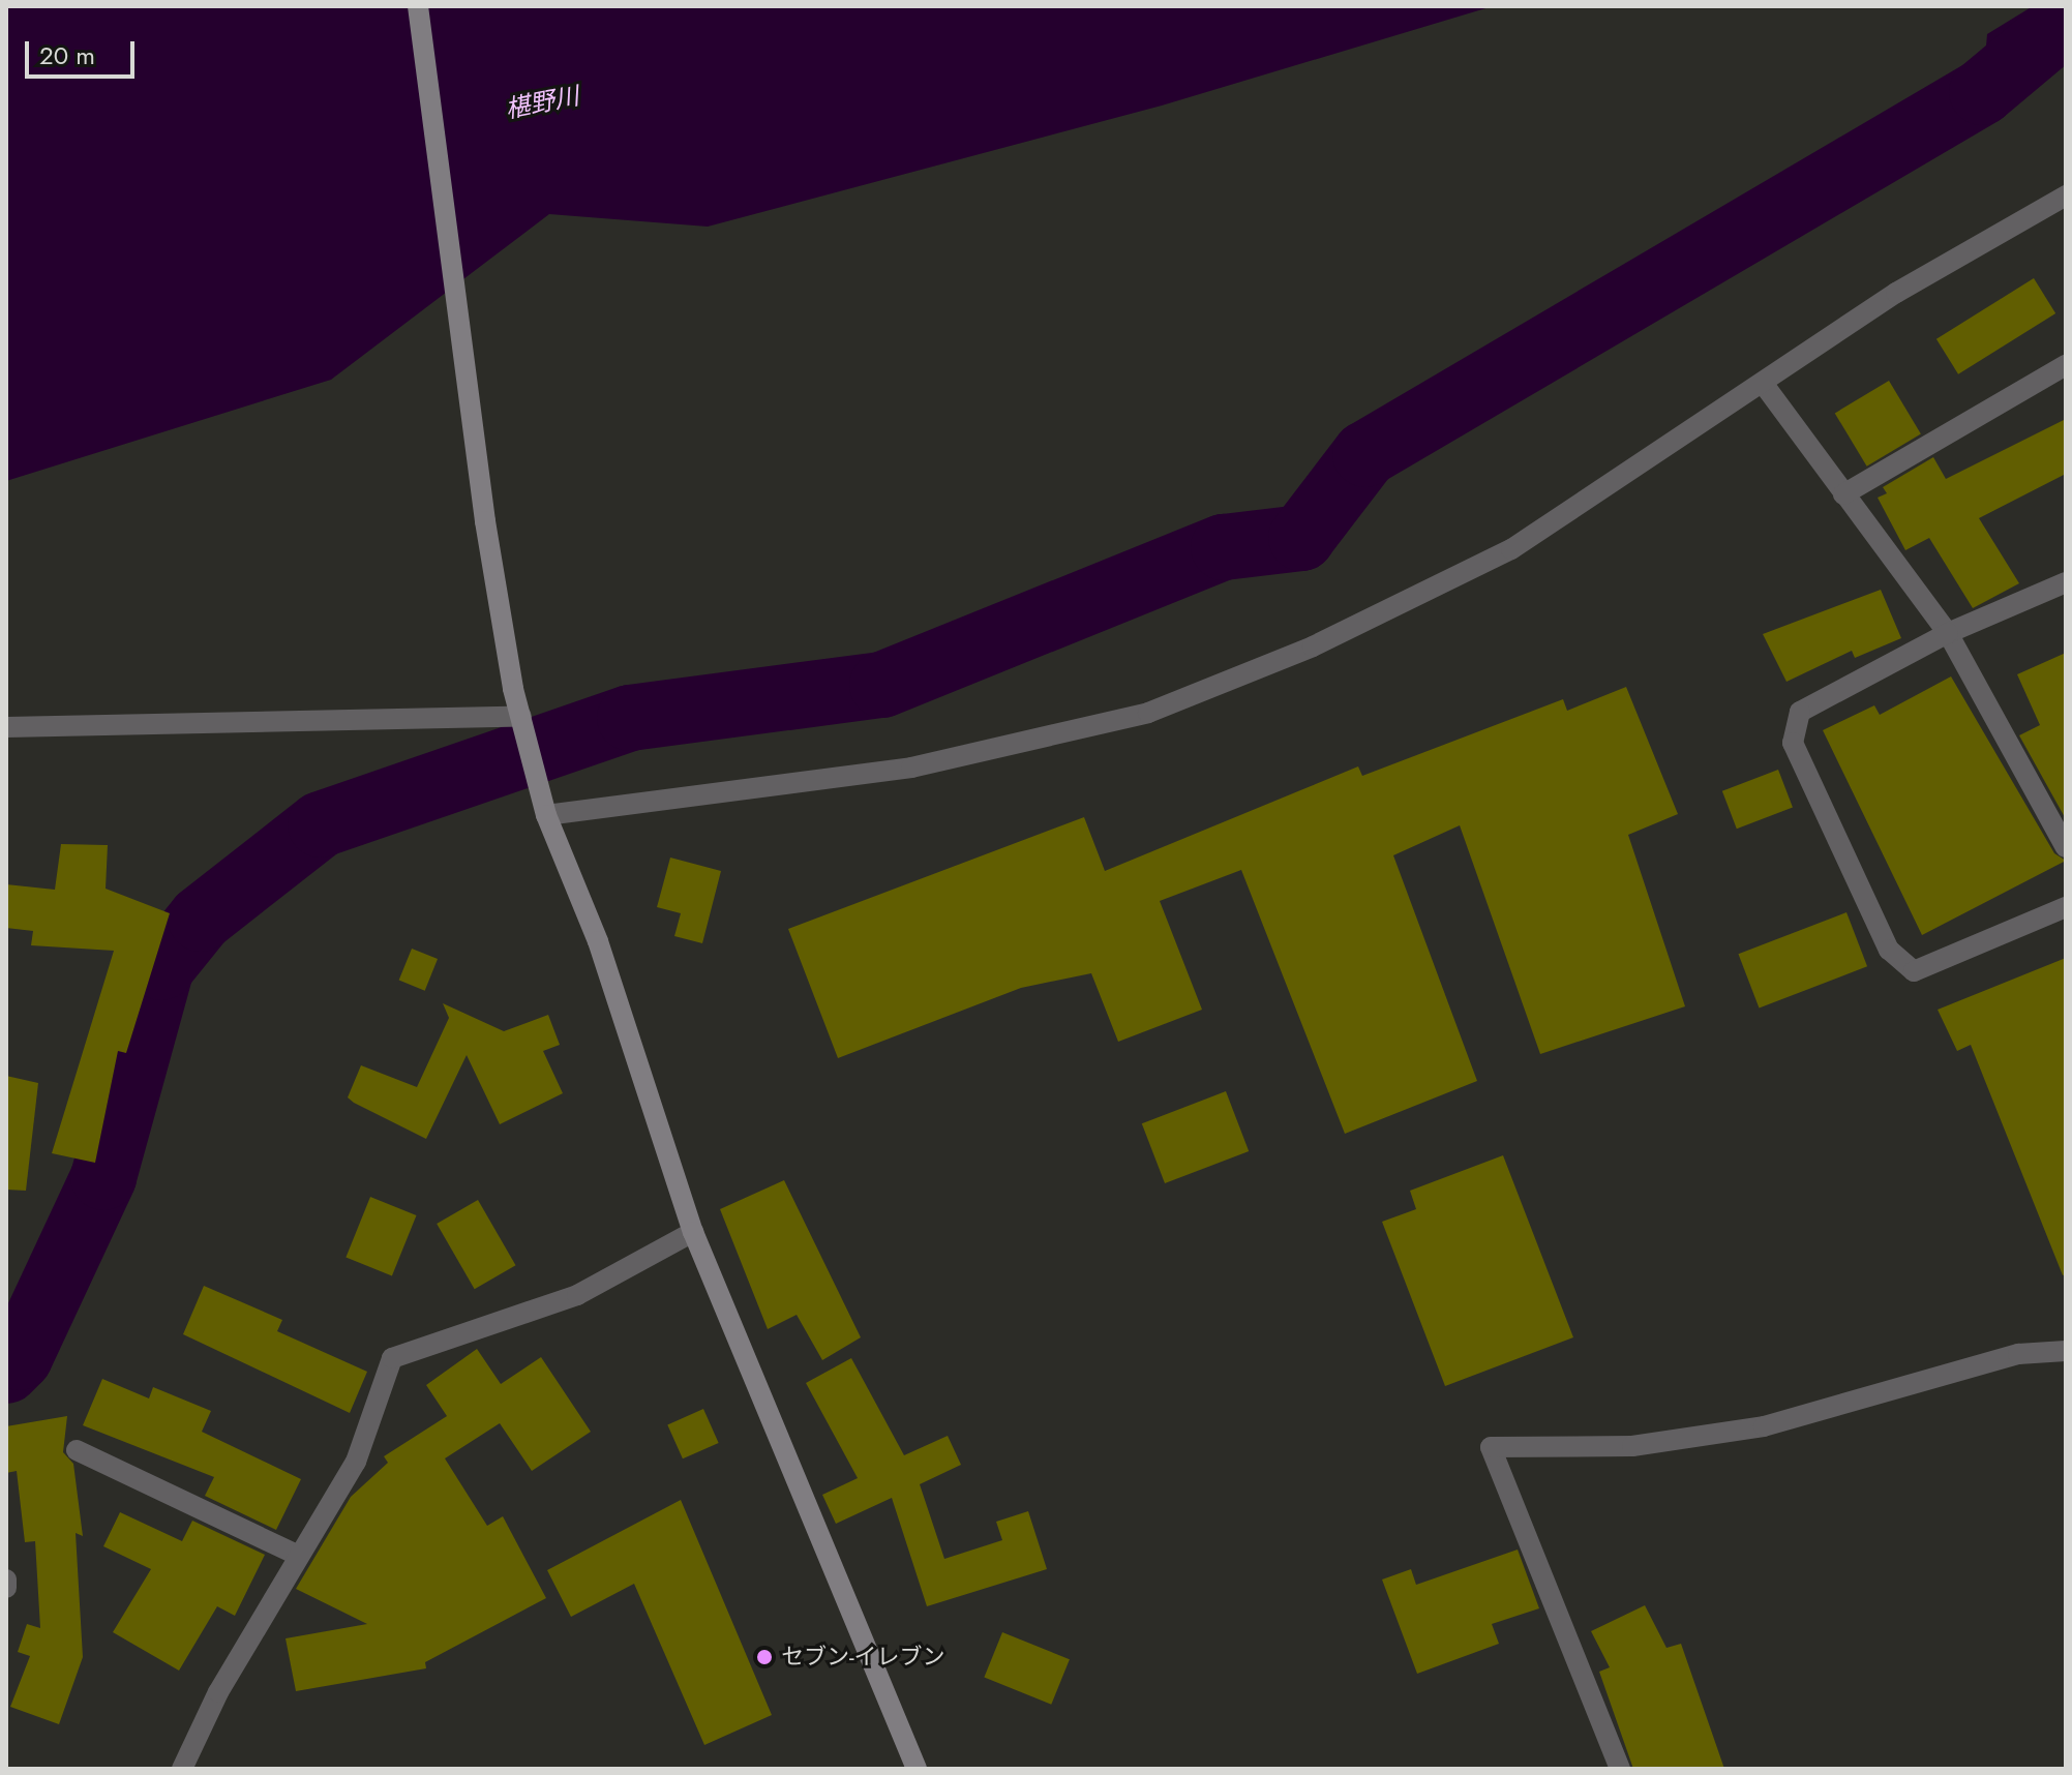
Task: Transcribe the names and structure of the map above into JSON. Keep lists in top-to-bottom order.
{
  "water": ["椹野川"],
  "places": ["セブン-イレブン"],
  "scale_bar": "20 m"
}
